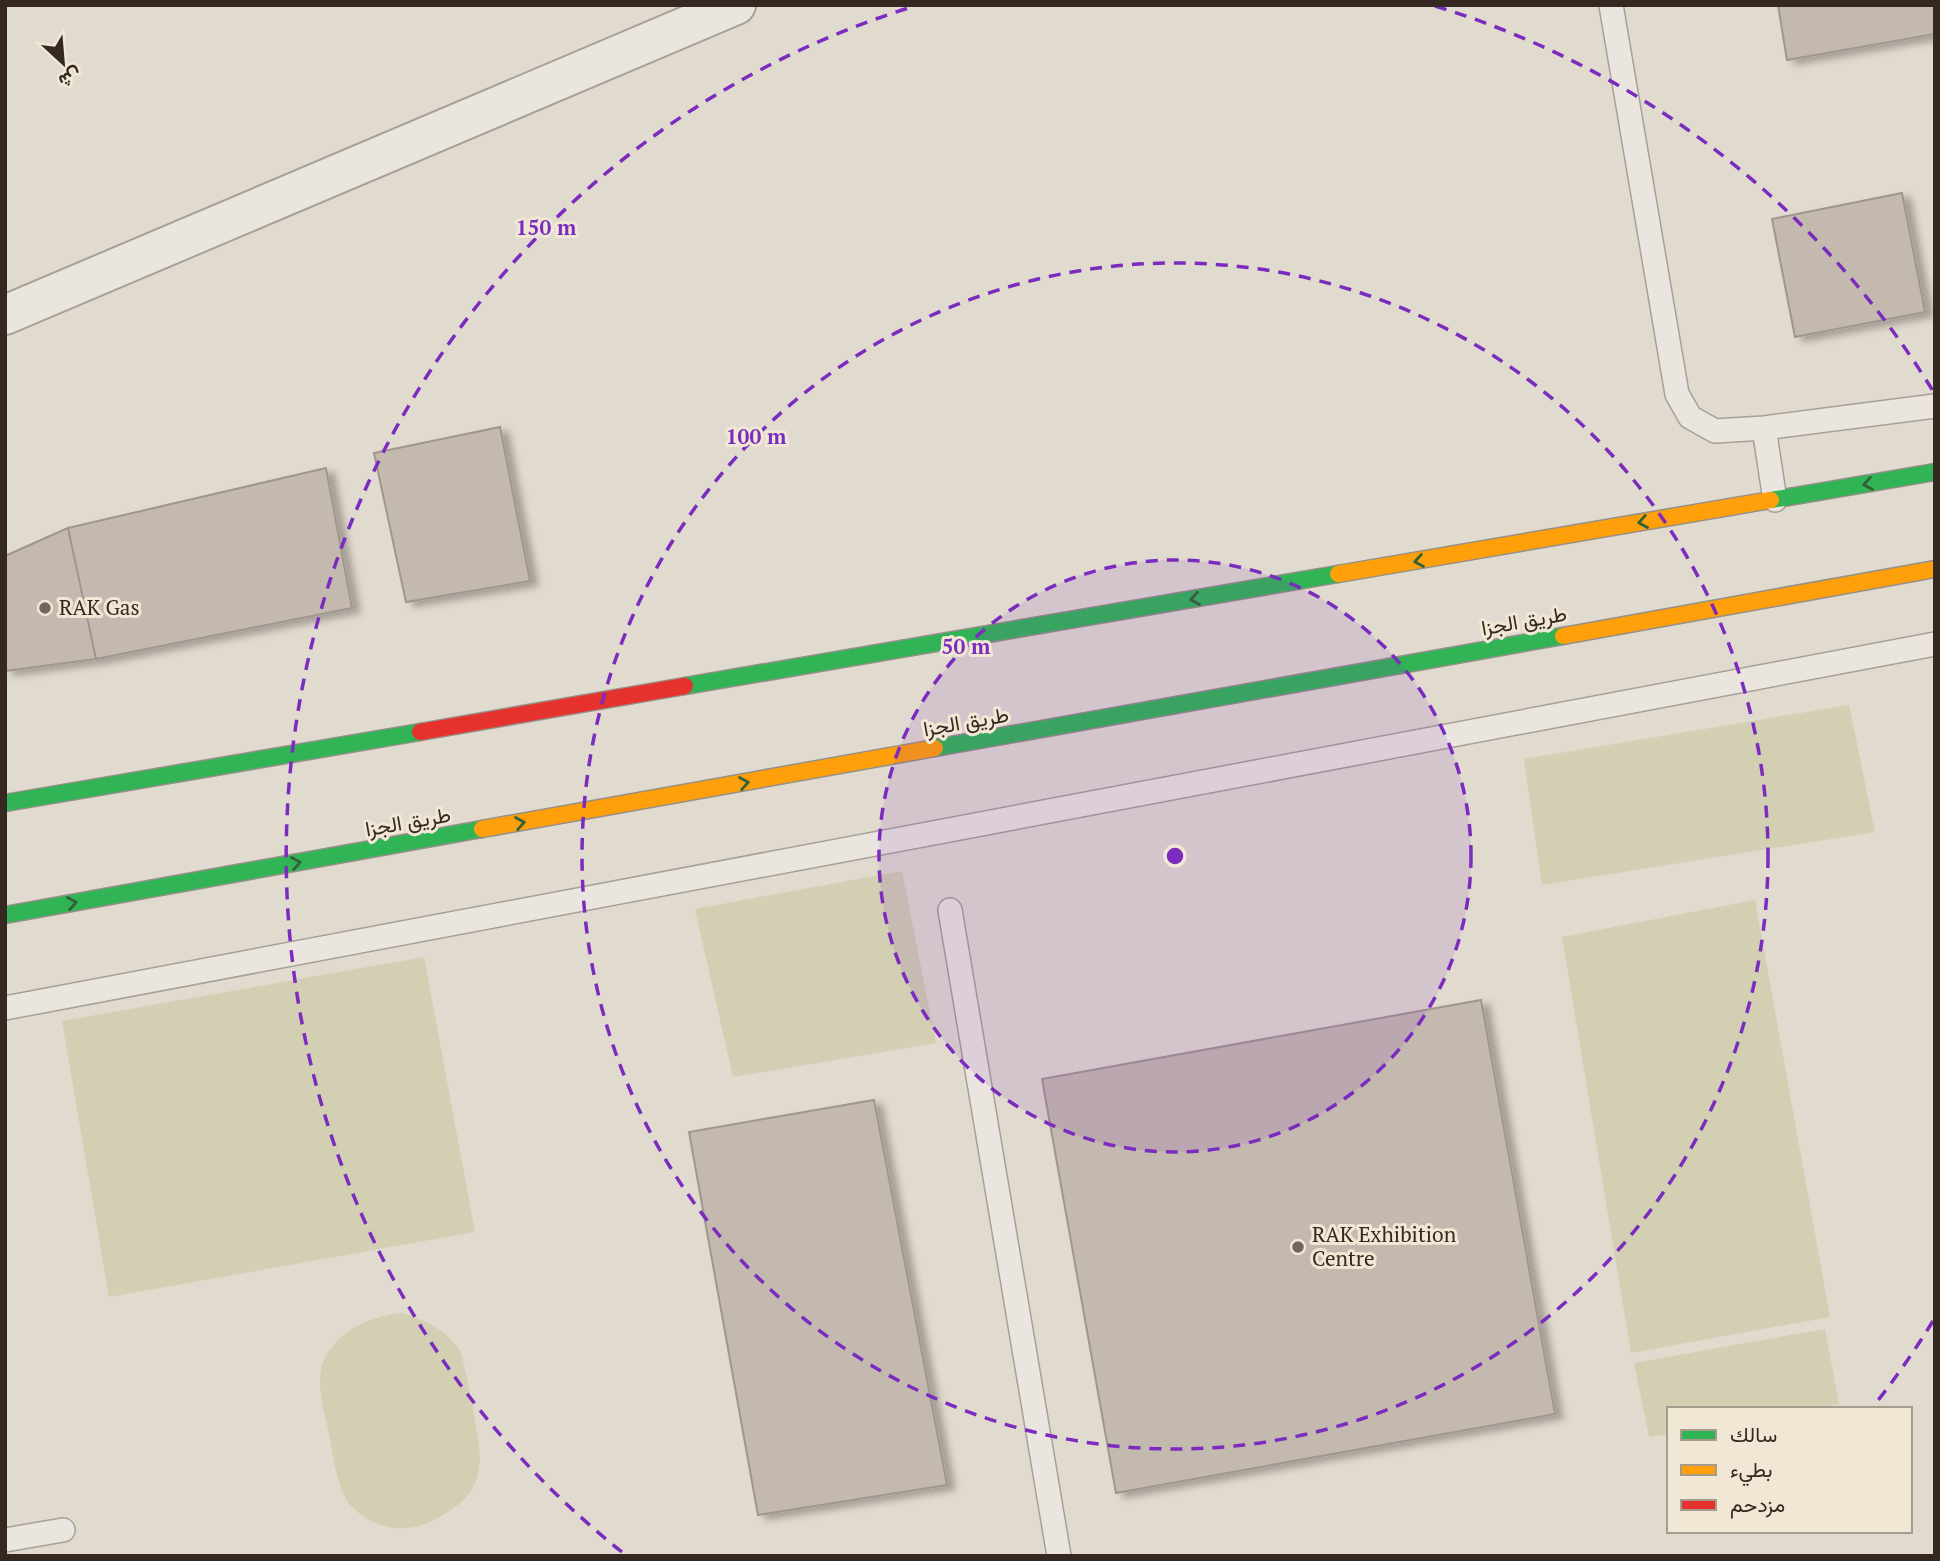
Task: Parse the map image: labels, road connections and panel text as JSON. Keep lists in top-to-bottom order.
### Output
{
  "streets": {
    "main road": ["طريق الجزا"]
  },
  "places": ["RAK Gas", "RAK Exhibition Centre"],
  "legend": ["سالك", "بطيء", "مزدحم"],
  "north": "bottom right",
  "rings": ["150 m", "100 m", "50 m"]
}
